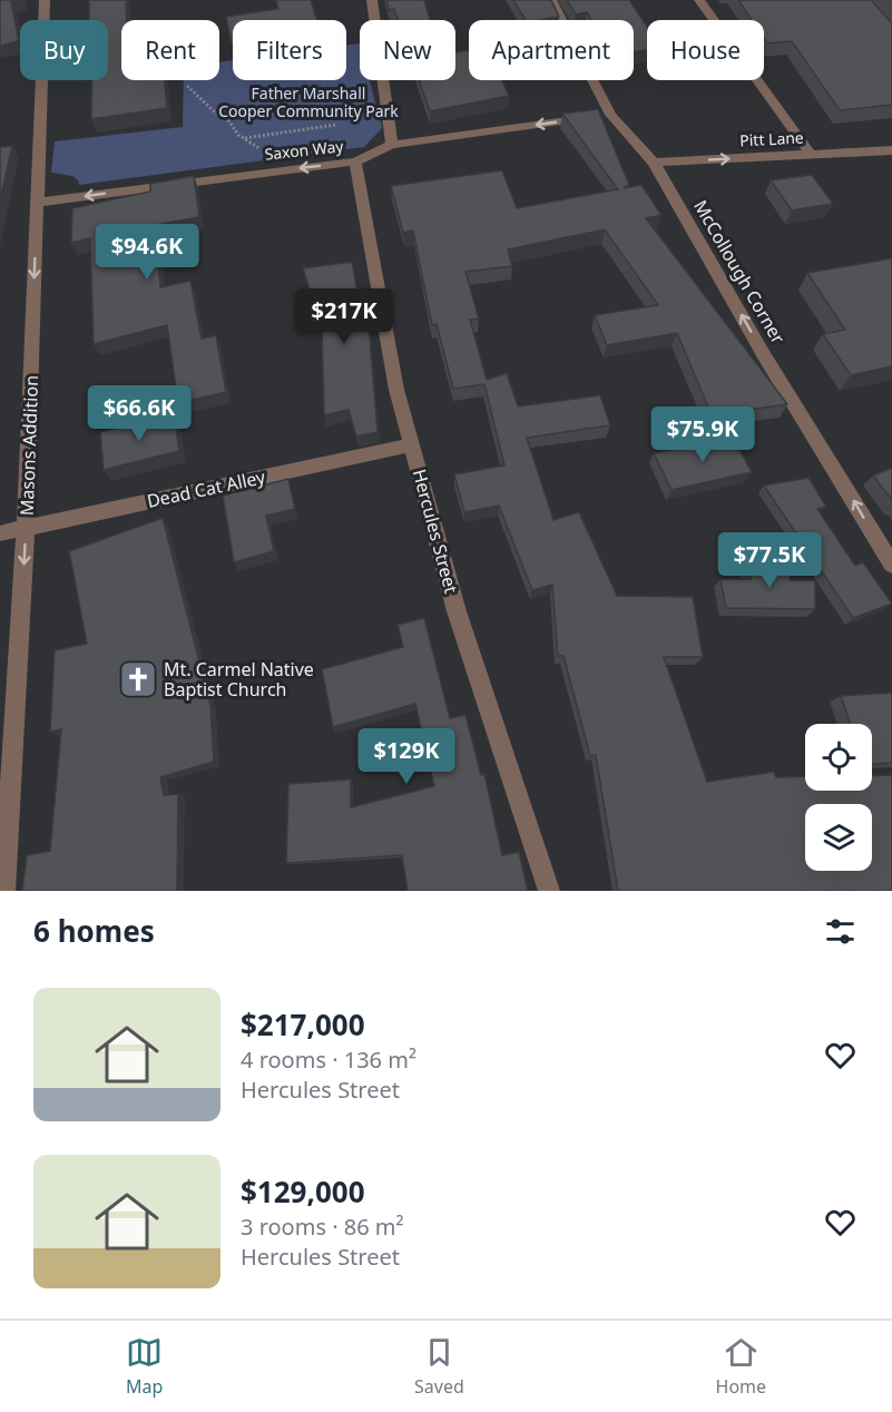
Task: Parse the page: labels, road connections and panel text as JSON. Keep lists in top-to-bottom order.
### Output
{
  "streets": {
    "street": [
      "Pitt Lane",
      "Saxon Way",
      "McCollough Corner",
      "Masons Addition",
      "Dead Cat Alley",
      "Hercules Street"
    ]
  },
  "crossings": [
    ["Pitt Lane", "McCollough Corner"],
    ["Saxon Way", "McCollough Corner"],
    ["Saxon Way", "Masons Addition"],
    ["Saxon Way", "Hercules Street"],
    ["Masons Addition", "Dead Cat Alley"],
    ["Dead Cat Alley", "Hercules Street"]
  ],
  "one_way": [
    "Pitt Lane",
    "Saxon Way",
    "McCollough Corner",
    "Masons Addition"
  ],
  "parks": ["Father Marshall Cooper Community Park"],
  "places": {
    "church": ["Mt. Carmel Native Baptist Church"]
  },
  "page": {
    "chip": [
      "Buy",
      "Rent",
      "Filters",
      "New",
      "Apartment",
      "House"
    ],
    "price": [
      "$94.6K",
      "$217K",
      "$66.6K",
      "$75.9K",
      "$77.5K",
      "$129K"
    ],
    "heading": "6 homes",
    "list": [
      {
        "name": "$217,000",
        "note": "4 rooms · 136 m² · Hercules Street"
      },
      {
        "name": "$129,000",
        "note": "3 rooms · 86 m² · Hercules Street"
      }
    ],
    "tabs": ["Map", "Saved", "Home"]
  }
}
